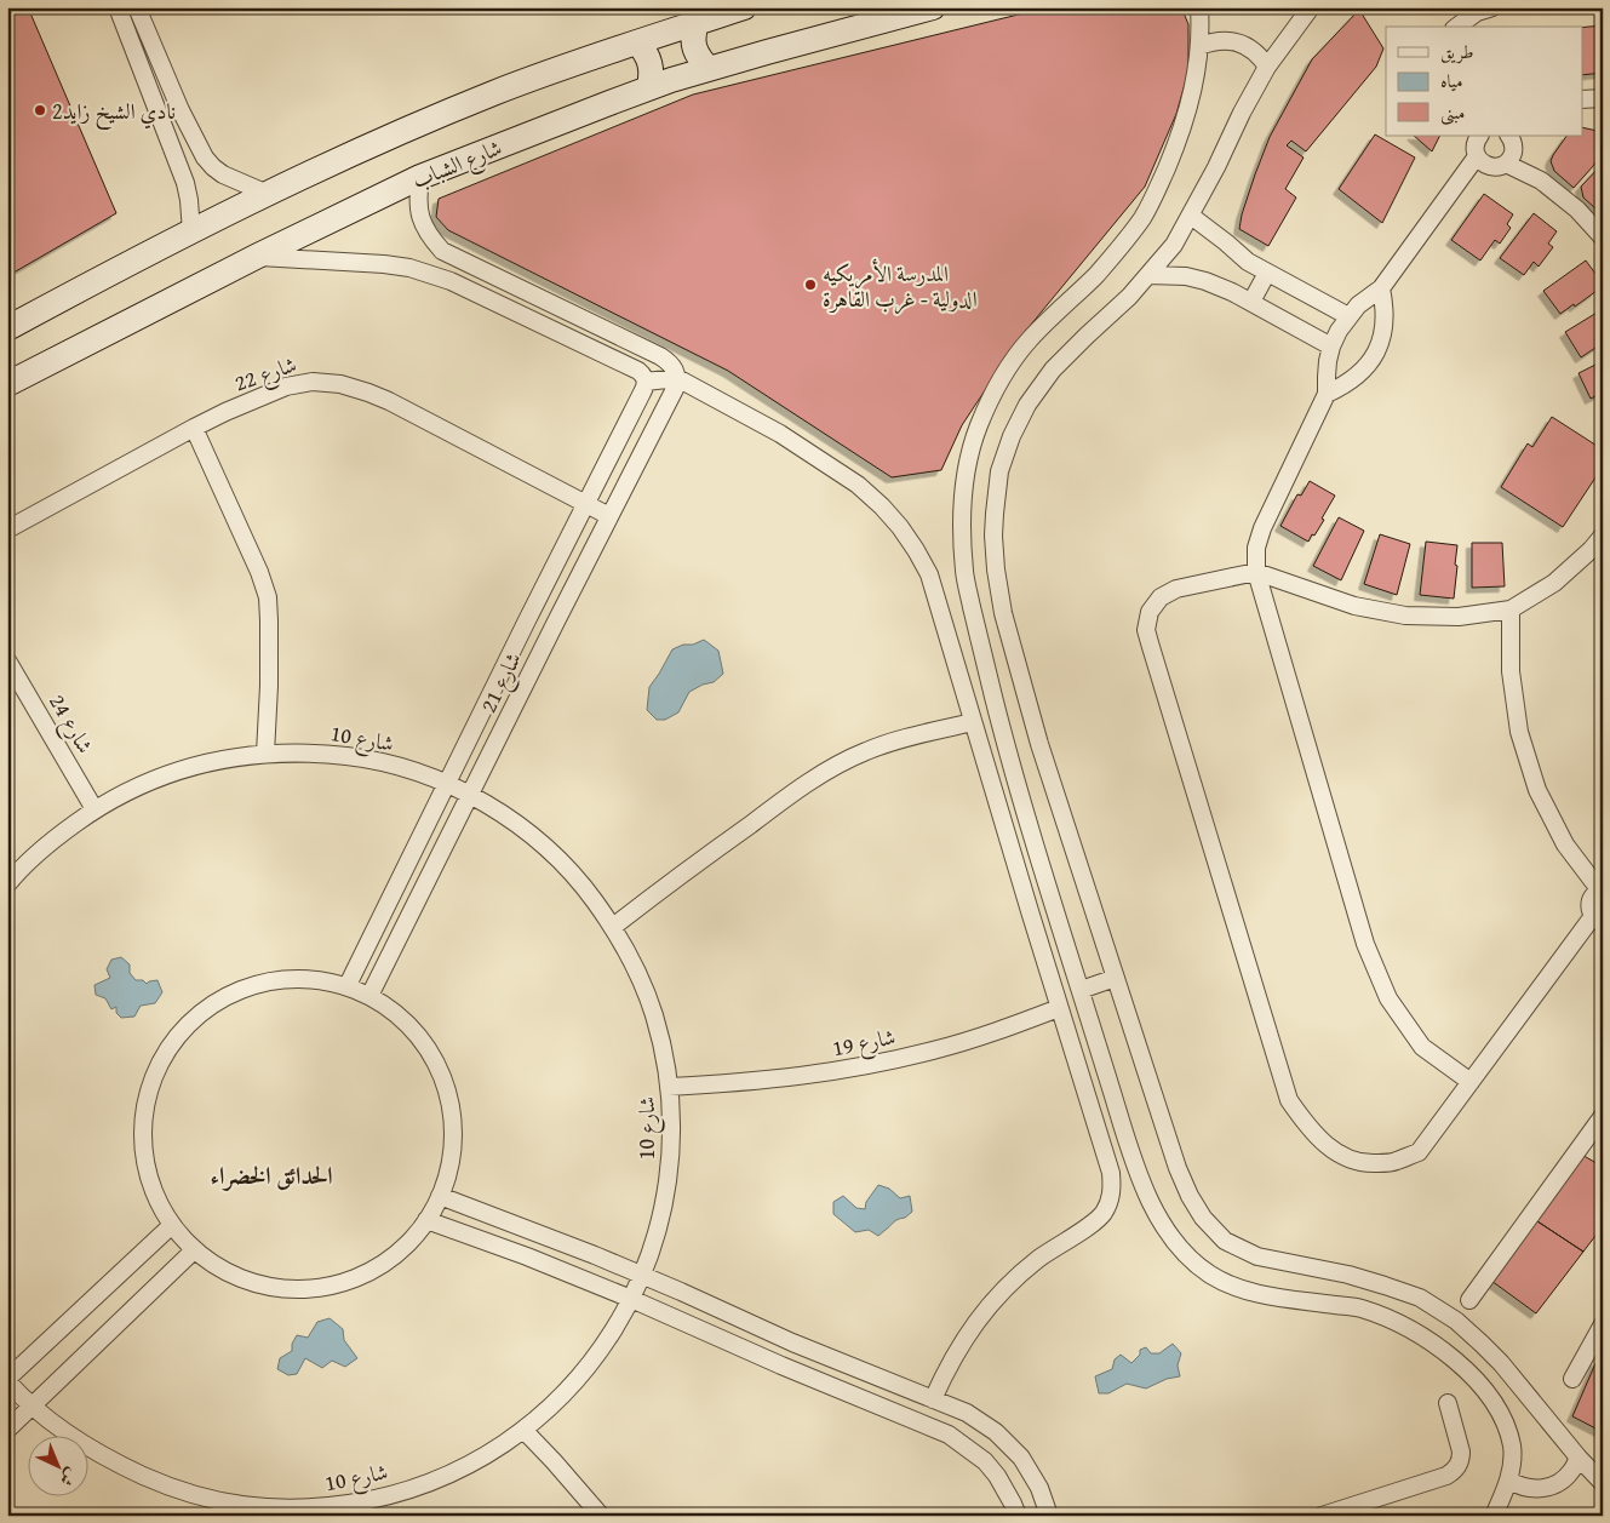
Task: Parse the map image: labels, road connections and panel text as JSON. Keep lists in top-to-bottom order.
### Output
{
  "streets": {
    "street": [
      "شارع الشباب",
      "شارع 22",
      "شارع 21",
      "شارع 24",
      "شارع 10",
      "شارع 19"
    ]
  },
  "crossings": [
    ["شارع 22", "شارع 21"],
    ["شارع 21", "شارع 10"],
    ["شارع 24", "شارع 10"],
    ["شارع 10", "شارع 19"]
  ],
  "districts": ["الحدائق الخضراء"],
  "places": ["نادي الشيخ زايد2", "المدرسة الأمريكيه الدولية - غرب القاهرة"],
  "legend": ["طريق", "مياه", "مبنى"],
  "north": "bottom right"
}
